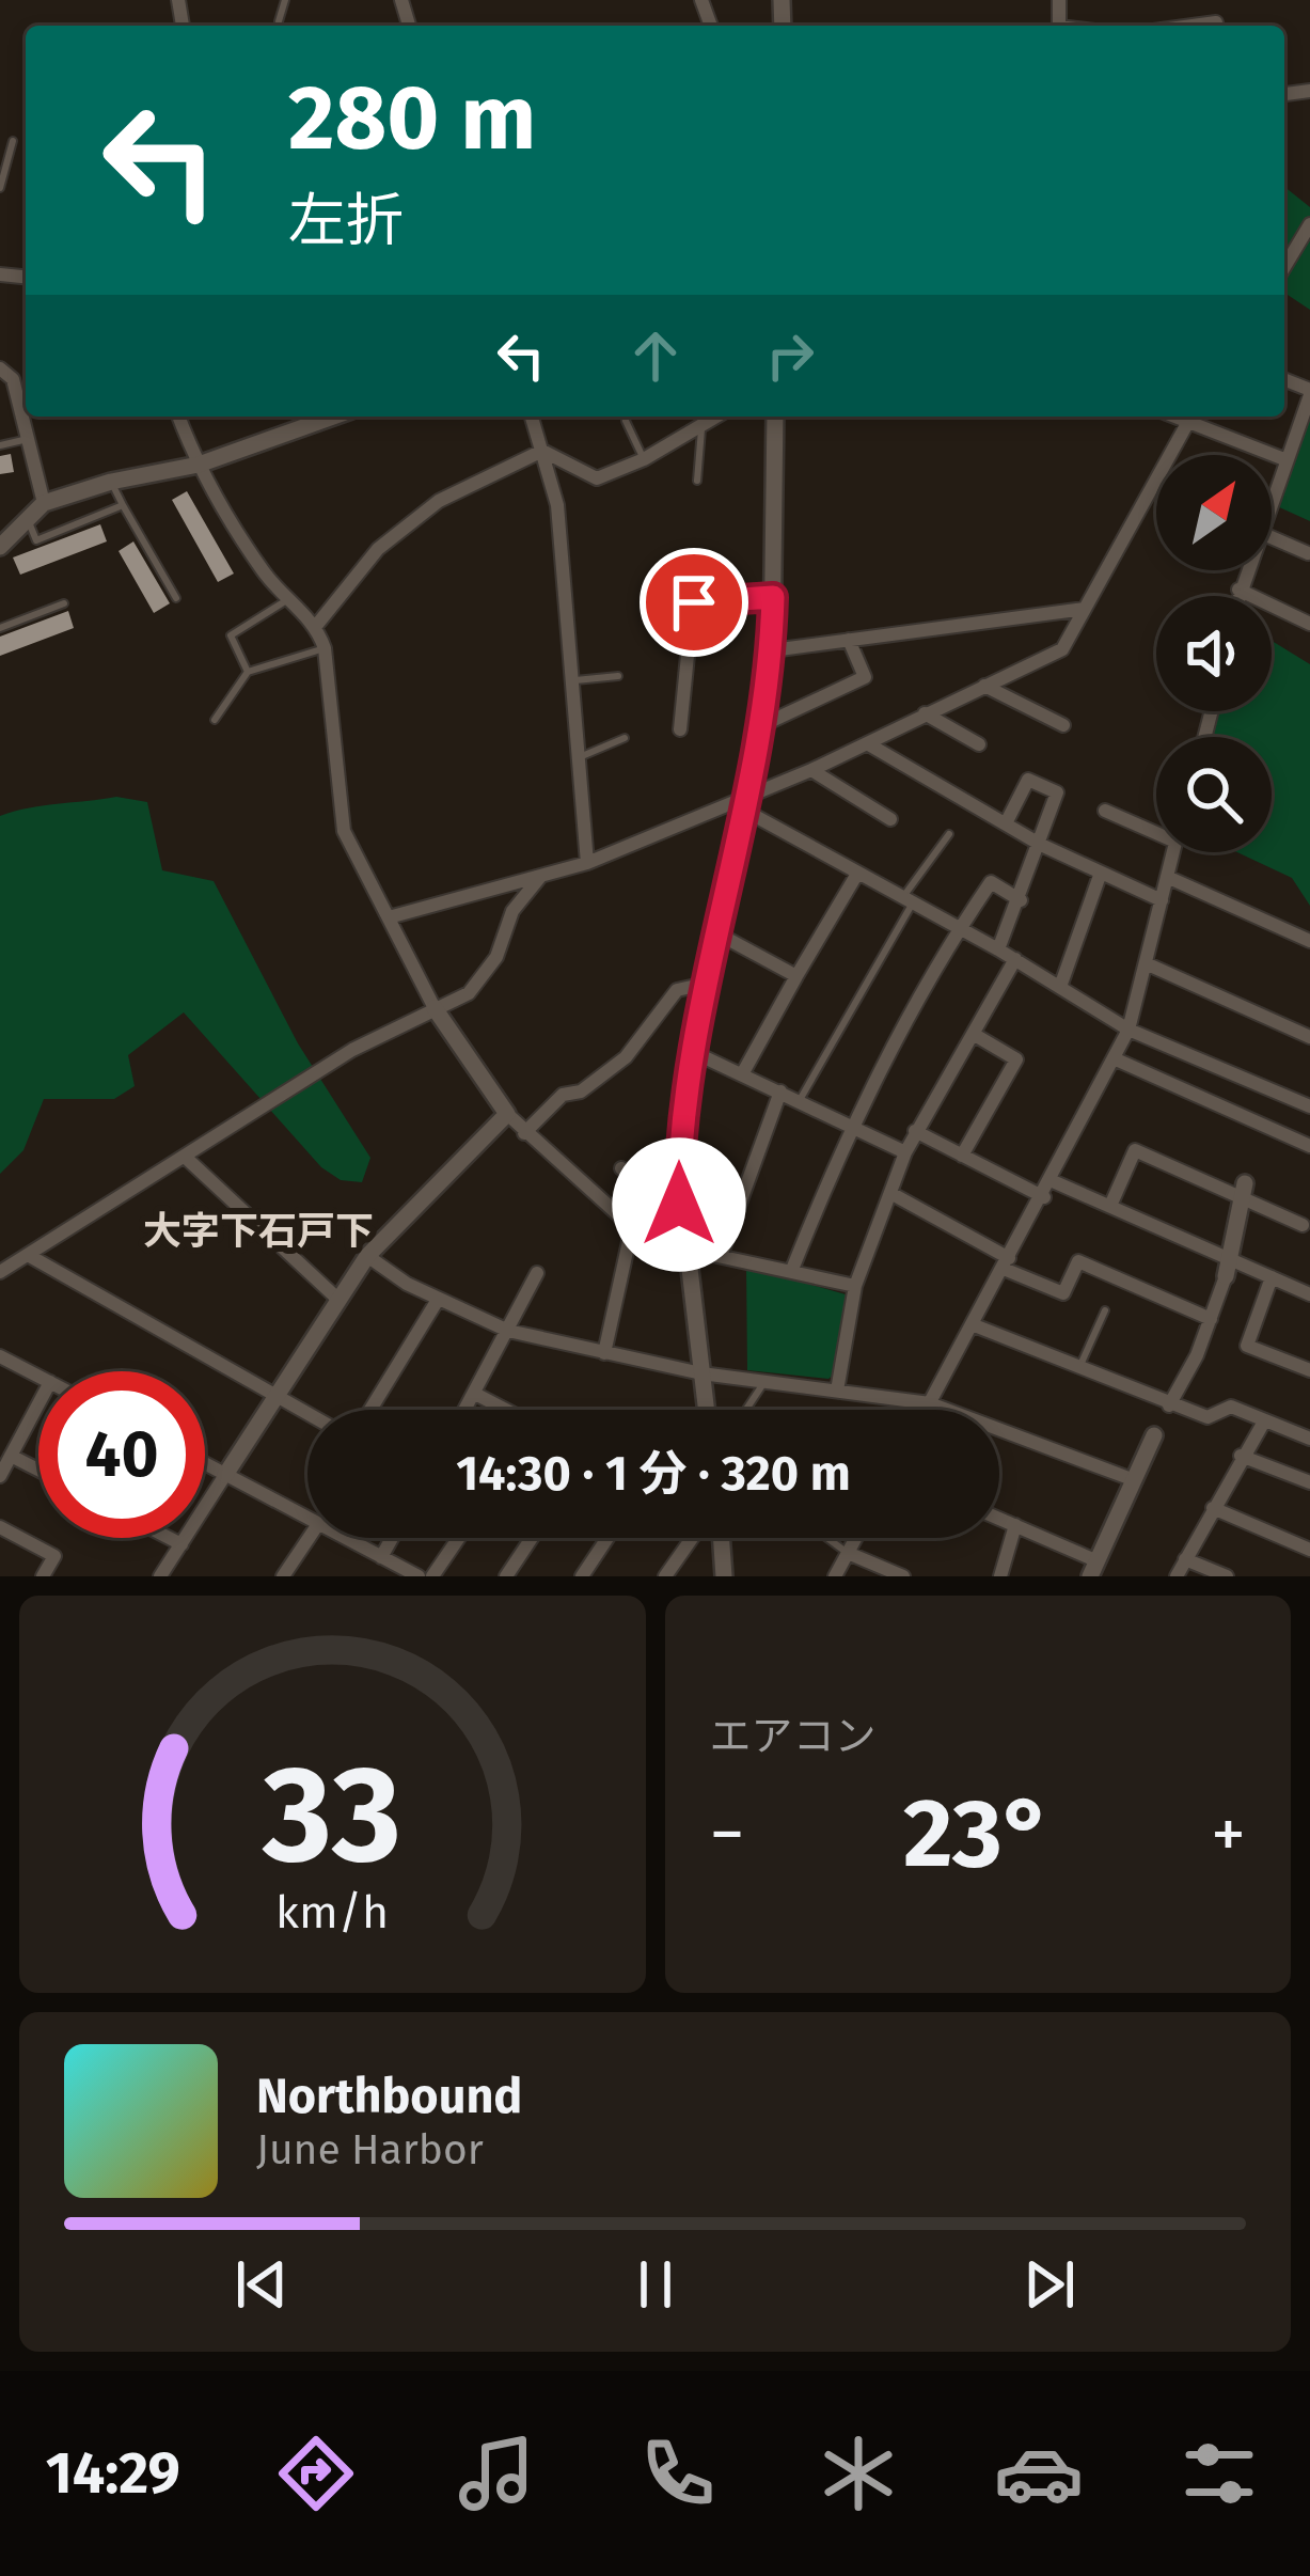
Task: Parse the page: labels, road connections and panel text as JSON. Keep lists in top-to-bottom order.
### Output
{
  "districts": ["大字下石戸下"],
  "north": "top right",
  "page": {
    "turn": ["280 m", "左折"],
    "limit": "40",
    "trip": "14:30 · 1 分 · 320 m",
    "tile": "エアコン",
    "heat": ["−", "23°", "+"],
    "song": ["Northbound", "June Harbor"],
    "tabs": "14:29",
    "gauge": ["33", "km/h"]
  }
}
